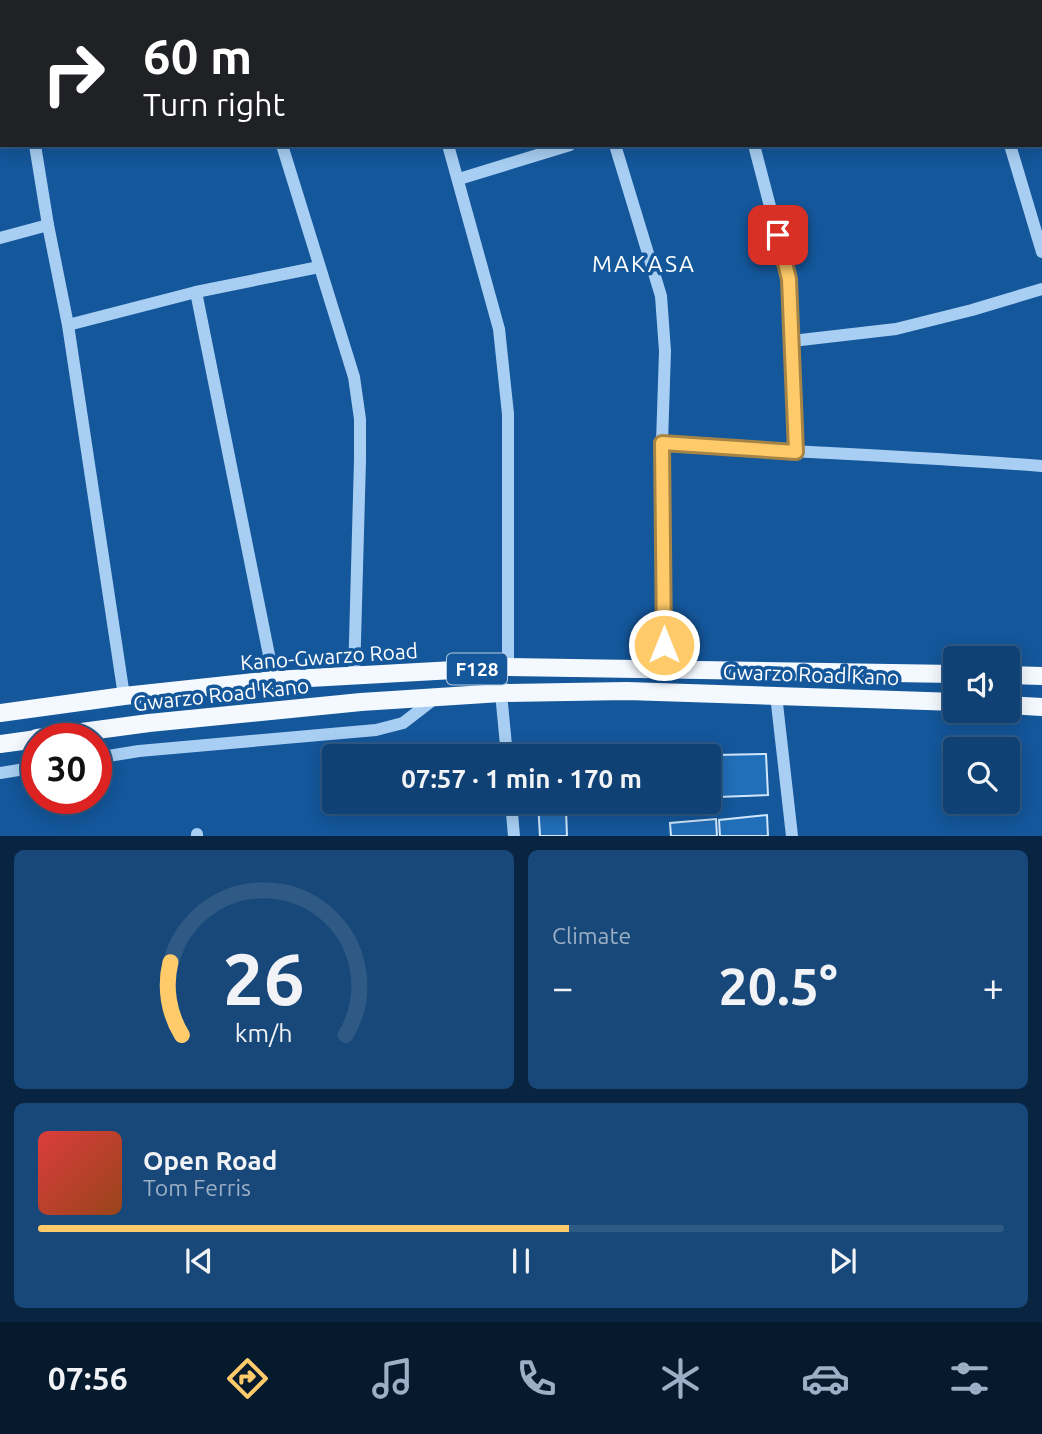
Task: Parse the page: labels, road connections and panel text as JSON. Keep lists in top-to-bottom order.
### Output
{
  "streets": {
    "main road": ["Kano-Gwarzo Road", "F128", "Gwarzo Road Kano"]
  },
  "districts": ["MAKASA"],
  "page": {
    "turn": ["60 m", "Turn right"],
    "limit": "30",
    "trip": "07:57 · 1 min · 170 m",
    "tile": "Climate",
    "heat": ["−", "20.5°", "+"],
    "song": ["Open Road", "Tom Ferris"],
    "tabs": "07:56",
    "gauge": ["26", "km/h"]
  }
}
